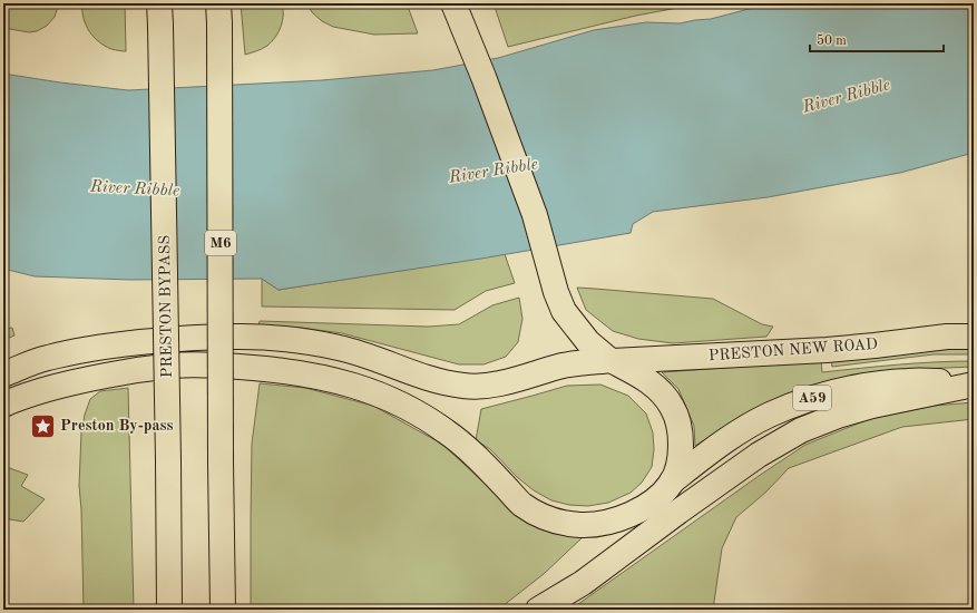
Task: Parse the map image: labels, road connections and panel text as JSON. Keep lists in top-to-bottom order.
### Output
{
  "streets": {
    "highway": [
      "M6",
      "PRESTON BYPASS",
      "PRESTON NEW ROAD",
      "A59"
    ]
  },
  "water": ["River Ribble"],
  "places": {
    "place": ["Preston By-pass"]
  },
  "scale_bar": "50 m"
}
